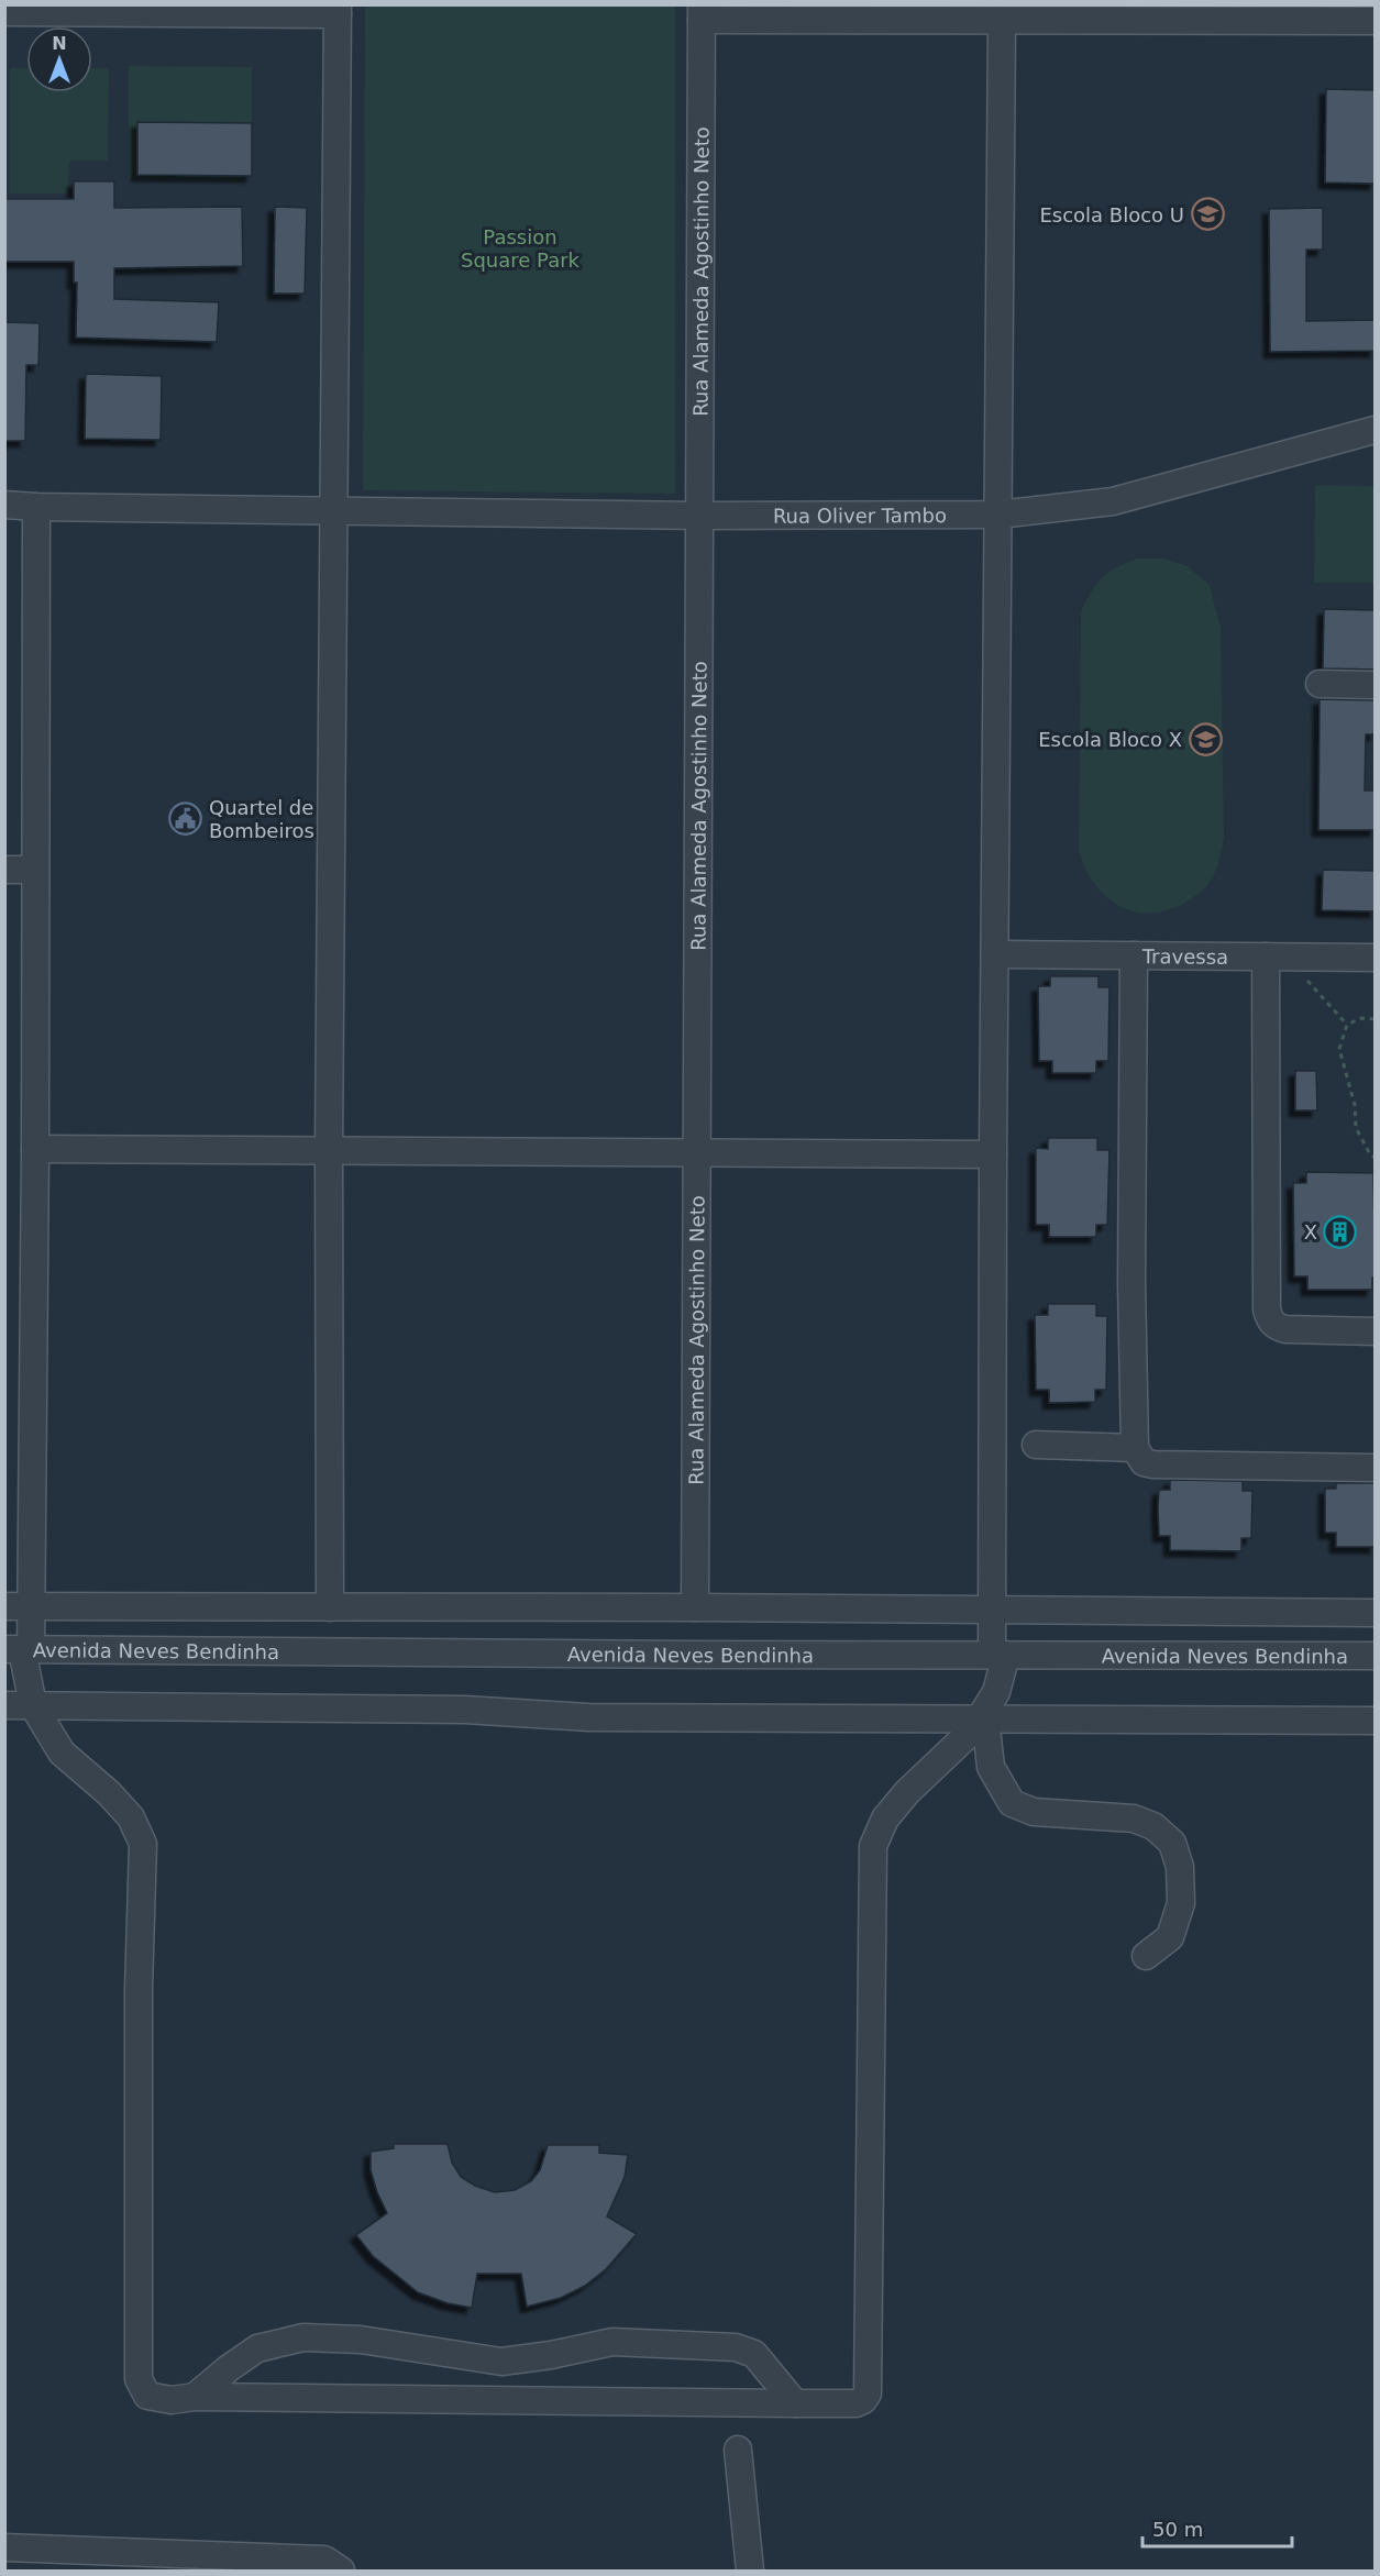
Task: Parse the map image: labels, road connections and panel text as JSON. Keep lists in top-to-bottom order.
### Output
{
  "streets": {
    "street": [
      "Rua Alameda Agostinho Neto",
      "Rua Oliver Tambo",
      "Travessa",
      "Avenida Neves Bendinha"
    ]
  },
  "crossings": [
    ["Rua Alameda Agostinho Neto", "Rua Oliver Tambo"]
  ],
  "parks": ["Passion Square Park"],
  "places": {
    "school or university": ["Escola Bloco U", "Escola Bloco X"],
    "public building": ["Quartel de Bombeiros"],
    "building": ["X"]
  },
  "scale_bar": "50 m",
  "north": "top"
}
